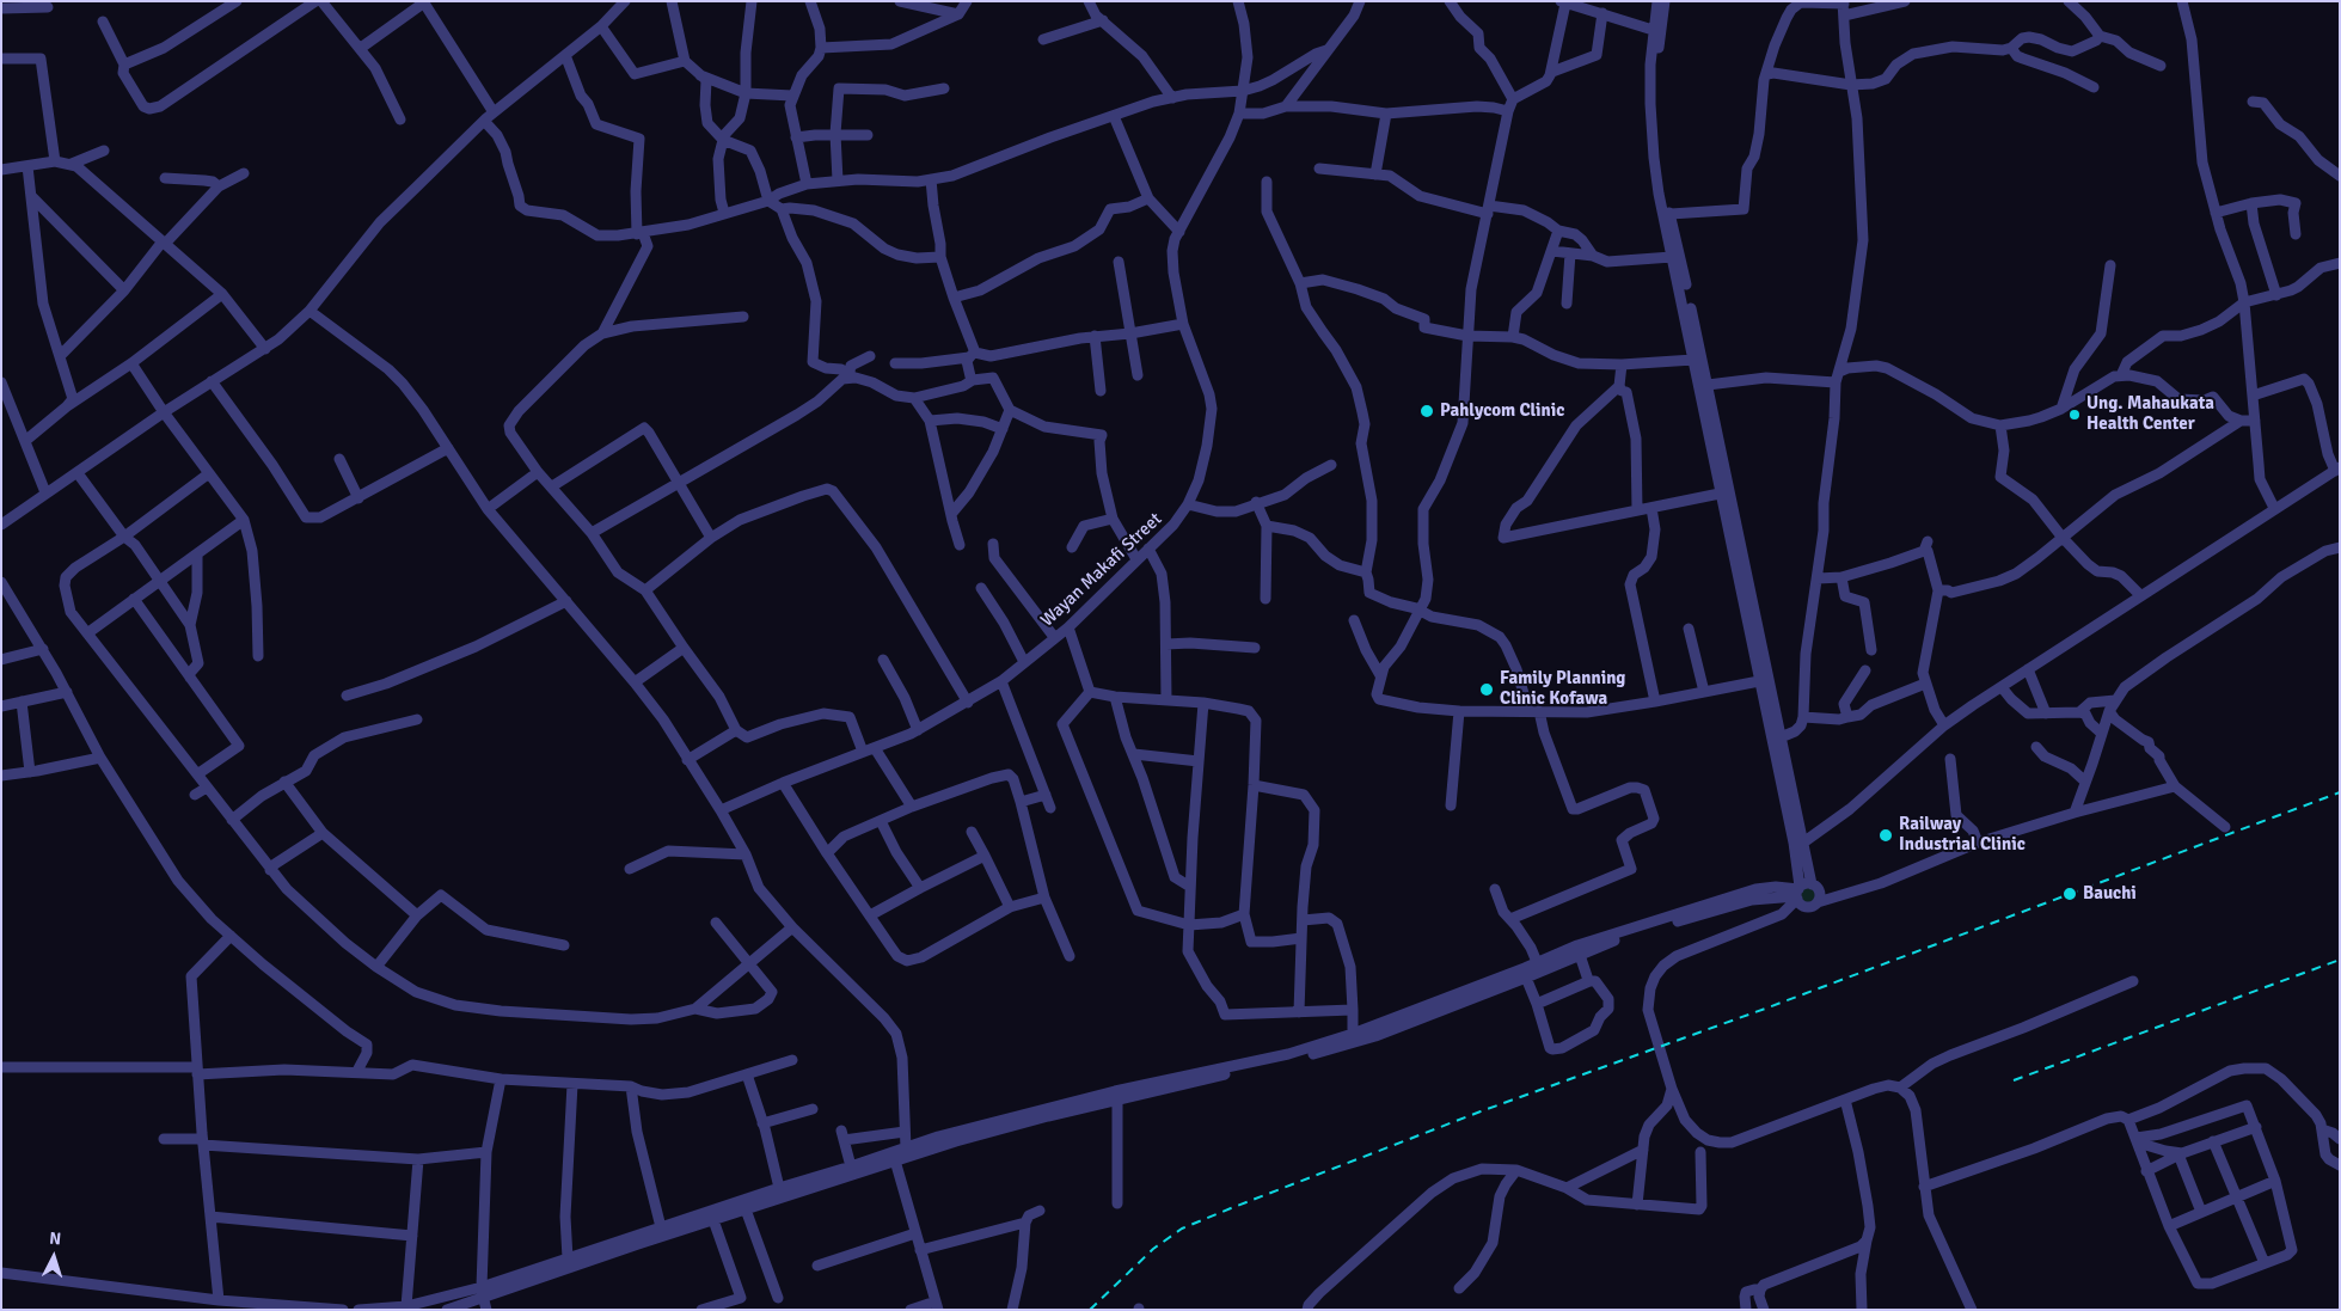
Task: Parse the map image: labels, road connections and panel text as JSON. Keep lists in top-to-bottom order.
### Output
{
  "streets": {
    "street": ["Wayan Makafi Street"]
  },
  "places": [
    "Pahlycom Clinic",
    "Ung. Mahaukata Health Center",
    "Family Planning Clinic Kofawa",
    "Railway Industrial Clinic",
    "Bauchi"
  ],
  "north": "top"
}
